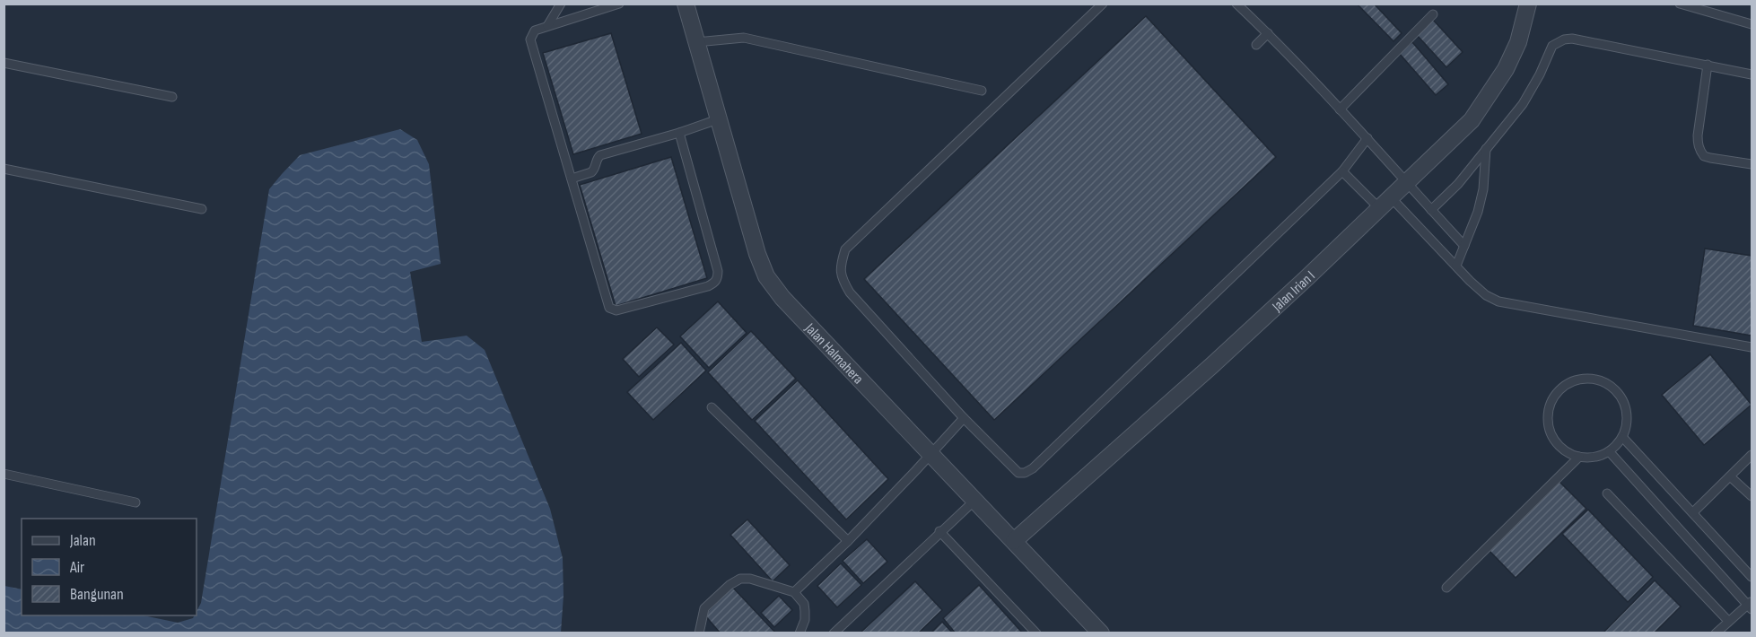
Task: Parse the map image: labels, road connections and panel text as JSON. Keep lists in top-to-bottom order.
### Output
{
  "streets": {
    "street": ["Jalan Irian I", "Jalan Halmahera"]
  },
  "crossings": [
    ["Jalan Irian I", "Jalan Halmahera"]
  ],
  "legend": ["Jalan", "Air", "Bangunan"]
}
